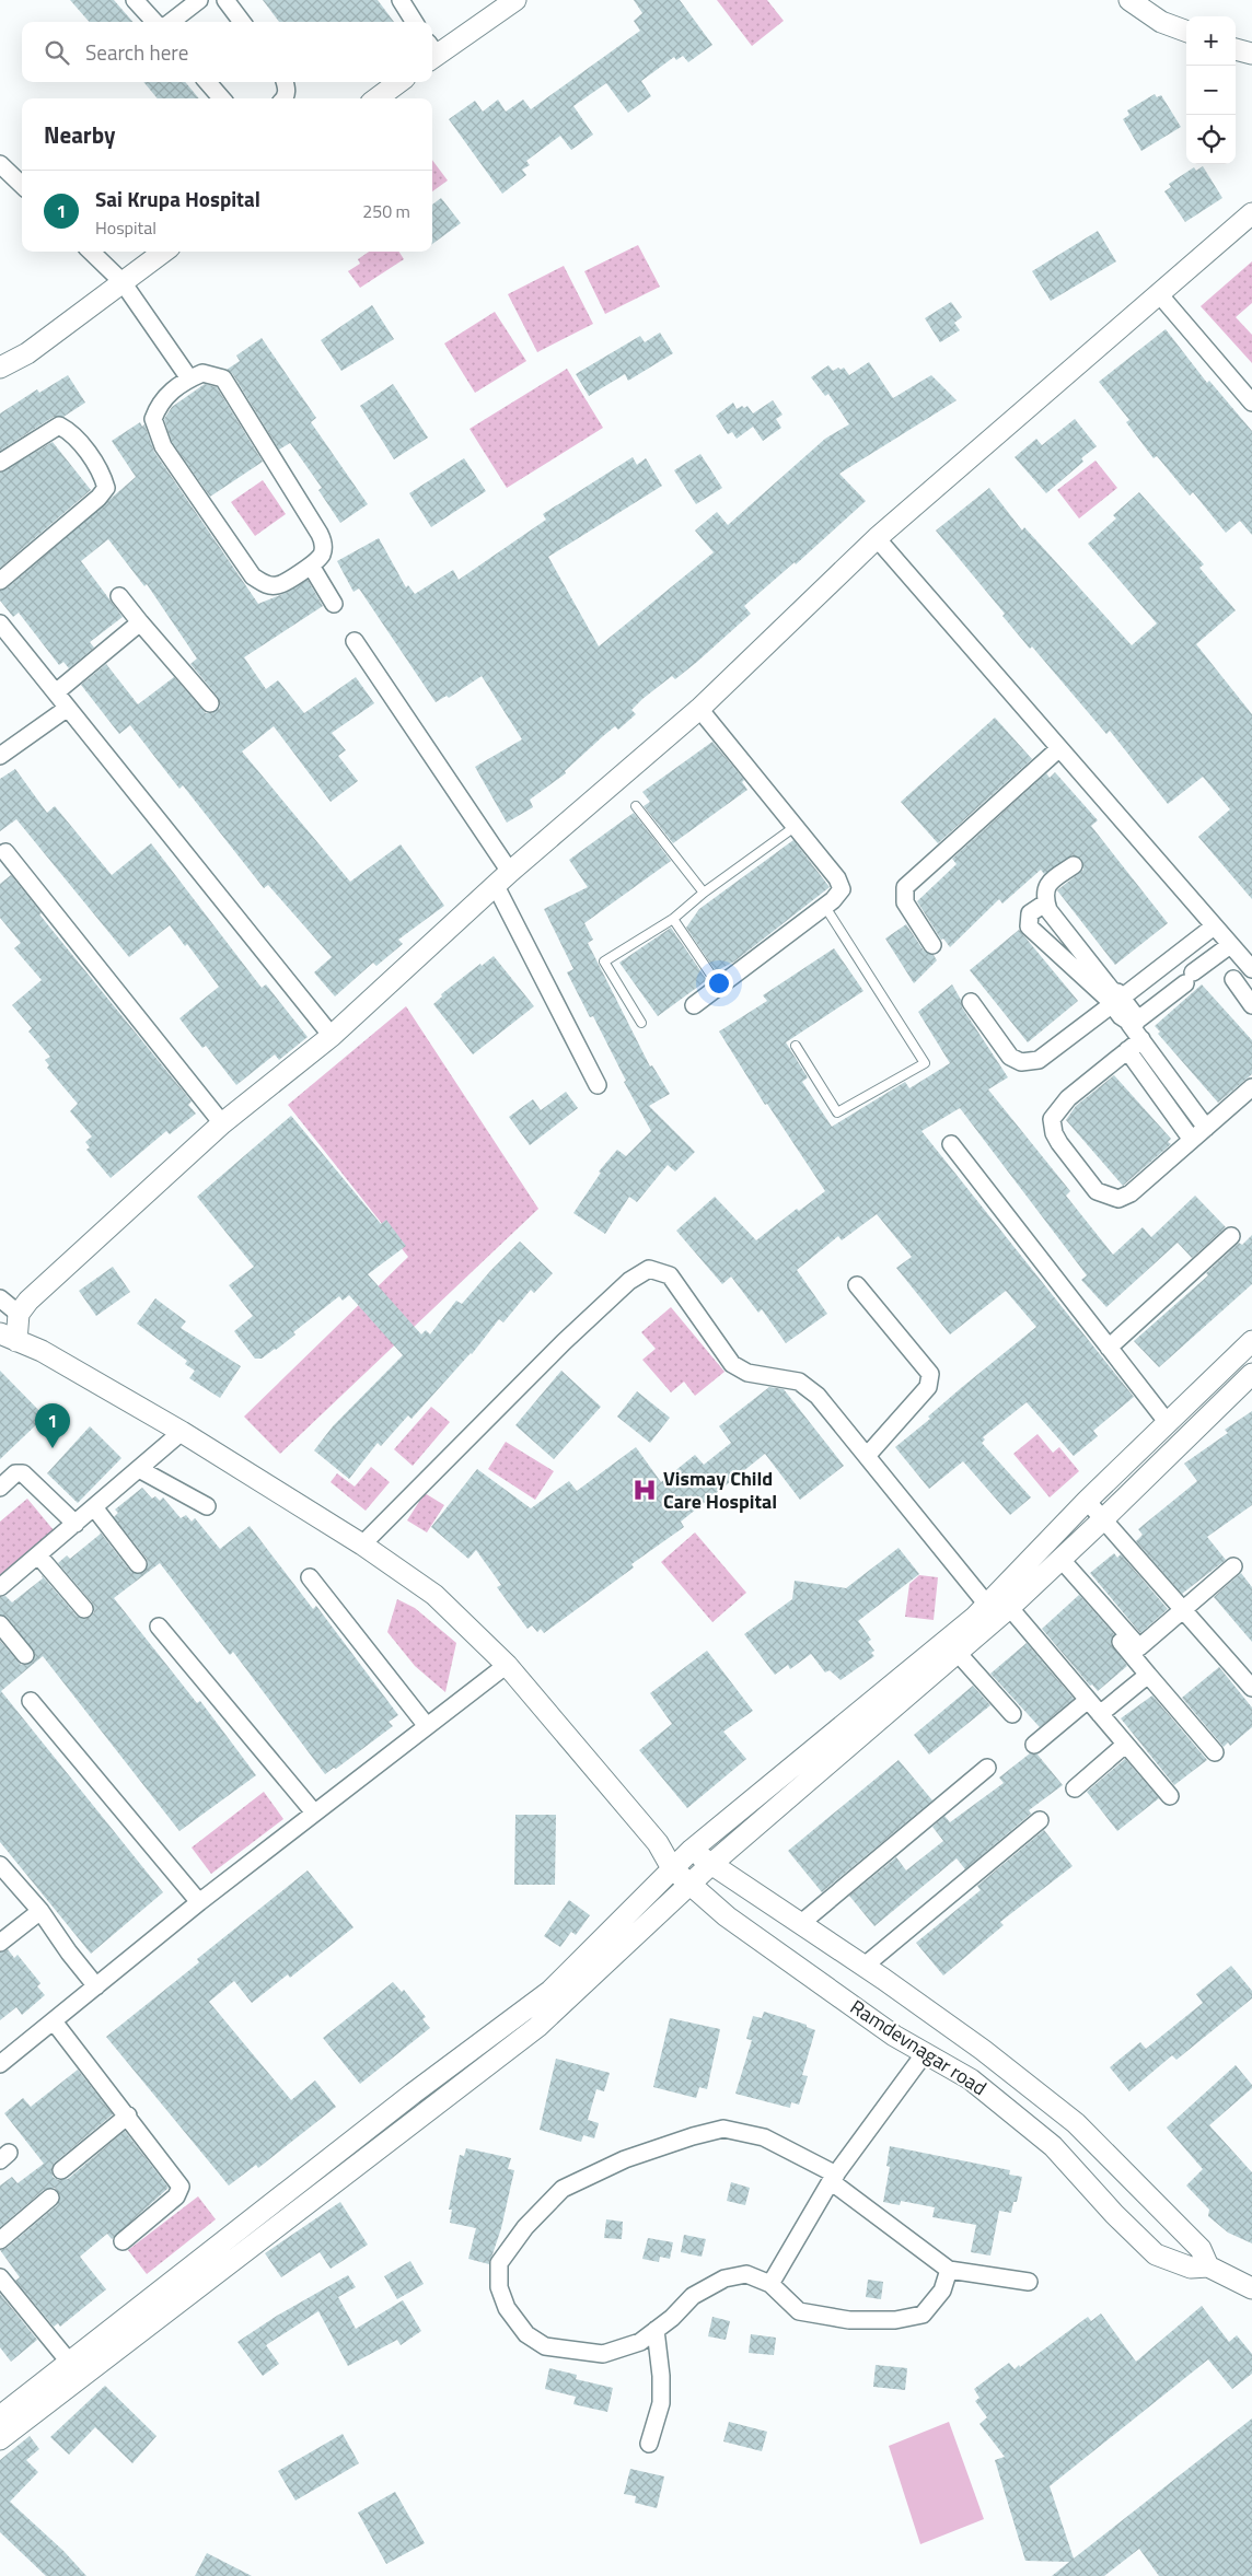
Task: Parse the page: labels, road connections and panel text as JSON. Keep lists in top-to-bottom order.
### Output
{
  "streets": {
    "street": ["Ramdevnagar road"]
  },
  "places": {
    "hospital": ["Vismay Child Care Hospital"]
  },
  "page": {
    "map_buttons": ["+", "−"],
    "search": "Search here",
    "heading": "Nearby",
    "list": [
      {
        "mark": "1",
        "name": "Sai Krupa Hospital",
        "note": "Hospital",
        "value": "250 m"
      }
    ],
    "pins": "1"
  }
}
